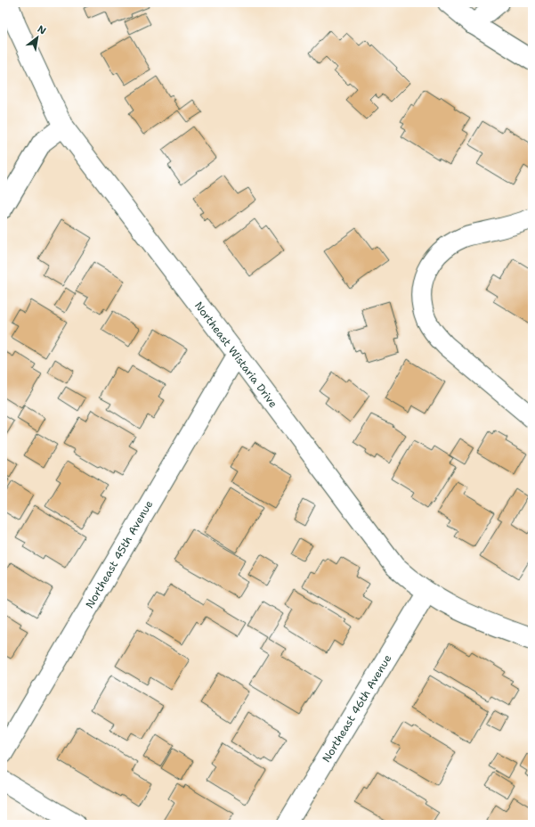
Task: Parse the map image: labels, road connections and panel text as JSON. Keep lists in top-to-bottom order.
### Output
{
  "streets": {
    "street": ["Northeast Wistaria Drive", "Northeast 45th Avenue", "Northeast 46th Avenue"]
  },
  "crossings": [
    ["Northeast Wistaria Drive", "Northeast 45th Avenue"],
    ["Northeast Wistaria Drive", "Northeast 46th Avenue"]
  ],
  "north": "top right"
}
